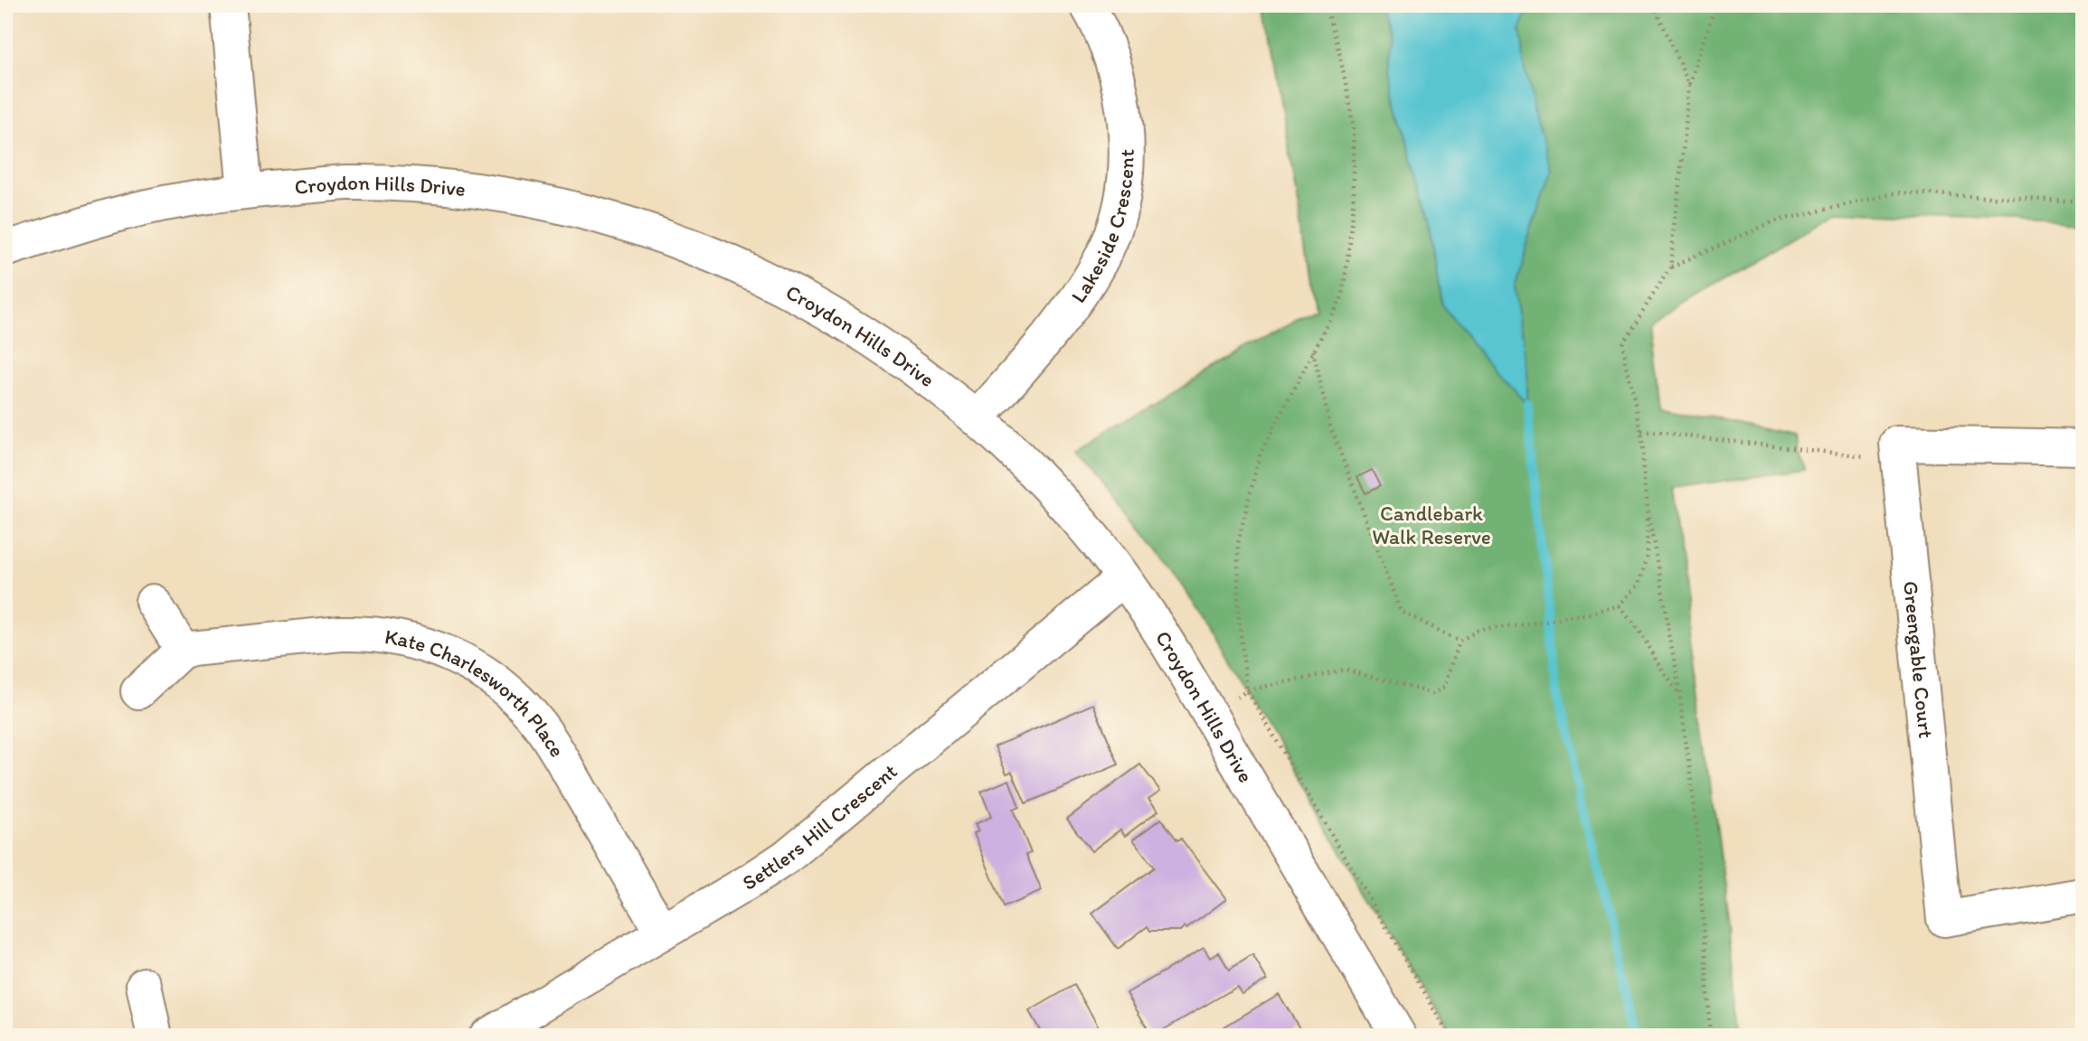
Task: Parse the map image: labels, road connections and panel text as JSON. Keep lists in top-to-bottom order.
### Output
{
  "streets": {
    "street": [
      "Croydon Hills Drive",
      "Lakeside Crescent",
      "Greengable Court",
      "Kate Charlesworth Place",
      "Settlers Hill Crescent"
    ]
  },
  "crossings": [
    ["Croydon Hills Drive", "Lakeside Crescent"],
    ["Croydon Hills Drive", "Settlers Hill Crescent"],
    ["Kate Charlesworth Place", "Settlers Hill Crescent"]
  ],
  "parks": ["Candlebark Walk Reserve"]
}
